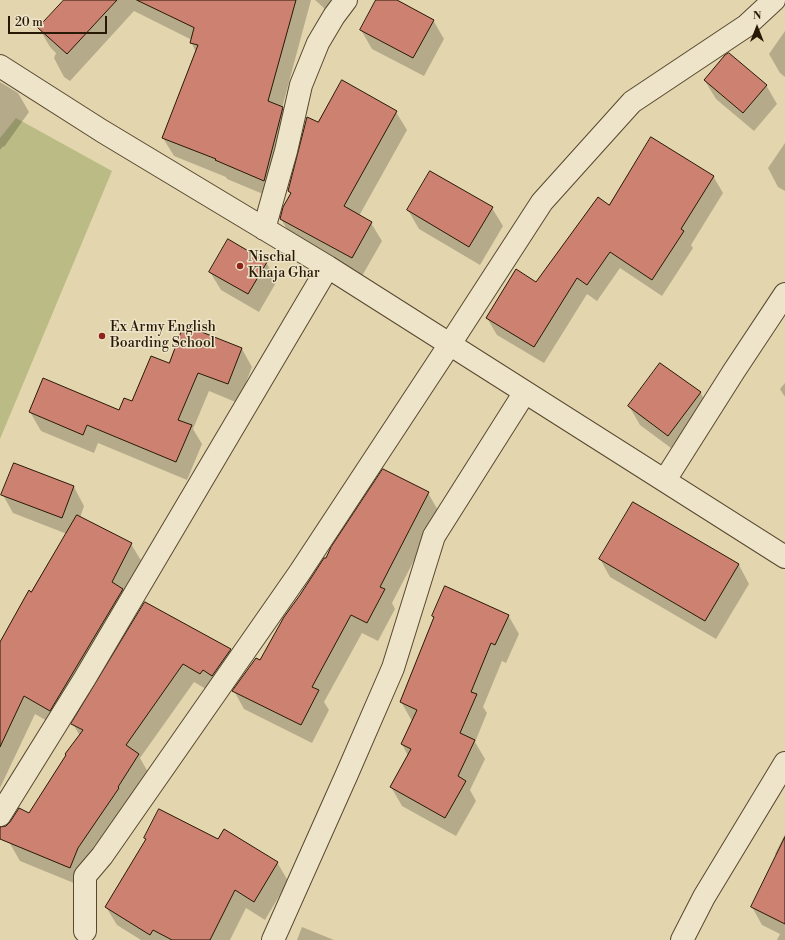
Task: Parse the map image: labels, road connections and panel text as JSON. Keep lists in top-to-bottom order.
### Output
{
  "places": ["Nischal Khaja Ghar", "Ex Army English Boarding School"],
  "scale_bar": "20 m",
  "north": "top"
}
